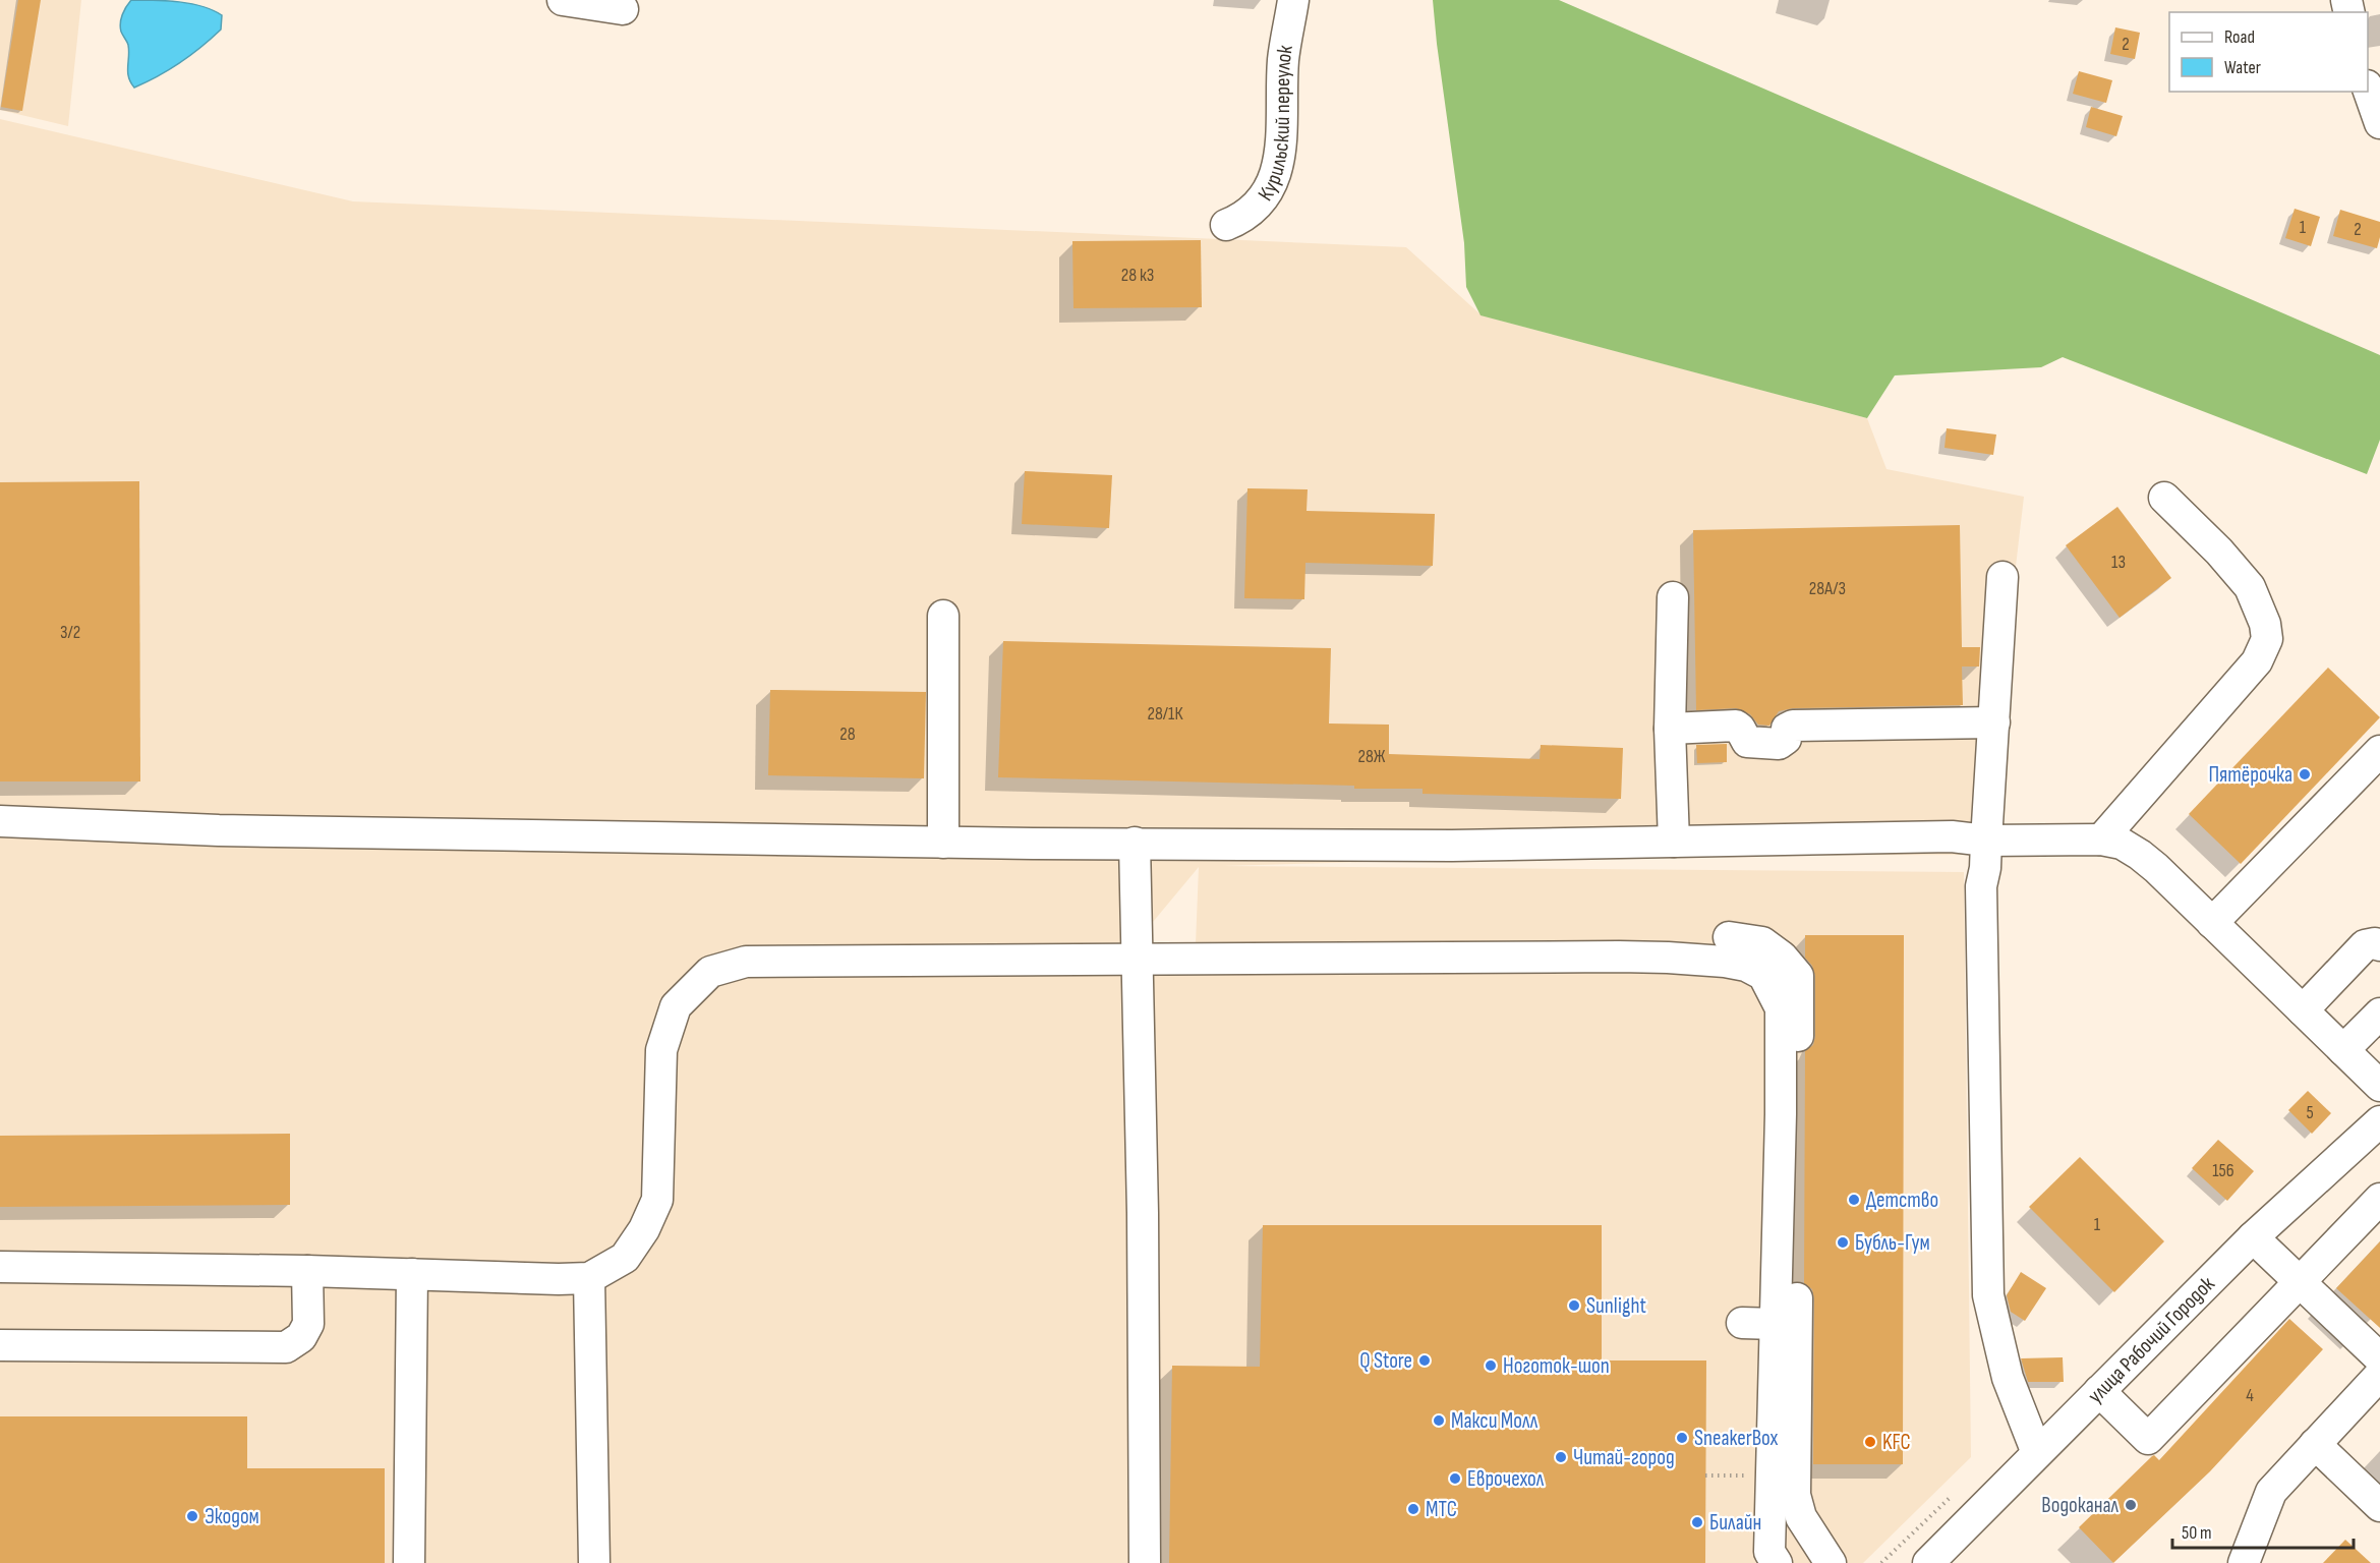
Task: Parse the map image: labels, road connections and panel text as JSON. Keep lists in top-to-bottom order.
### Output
{
  "streets": {
    "street": ["Курильский переулок", "улица Рабочий Городок"]
  },
  "places": [
    "Пятёрочка",
    "Детство",
    "Бубль-Гум",
    "Sunlight",
    "Q Store",
    "Ноготок-шоп",
    "Макси Молл",
    "SneakerBox",
    "KFC",
    "Читай-город",
    "Еврочехол",
    "Водоканал",
    "МТС",
    "Экодом",
    "Билайн"
  ],
  "house_numbers": [
    "2",
    "1",
    "2",
    "28 к3",
    "13",
    "28А/3",
    "3/2",
    "28/1К",
    "28",
    "28Ж",
    "5",
    "156",
    "1",
    "4"
  ],
  "legend": ["Road", "Water"],
  "scale_bar": "50 m"
}
